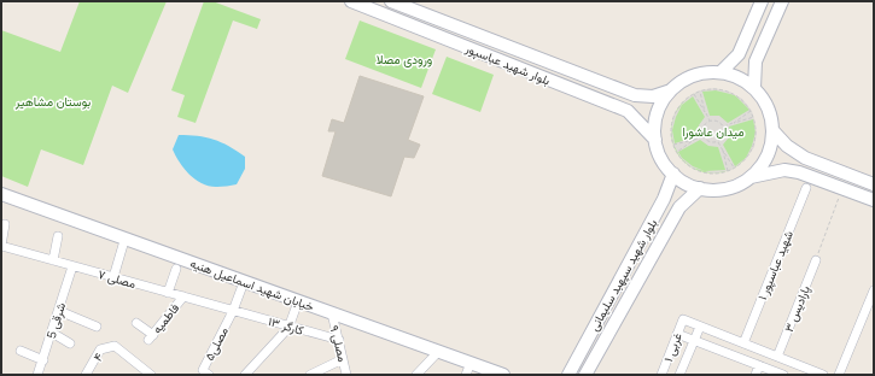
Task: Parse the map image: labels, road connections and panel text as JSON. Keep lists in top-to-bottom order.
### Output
{
  "streets": {
    "main road": ["بلوار شهید عباسپور", "بلوار شهید سپهبد سلیمانی", "خیابان شهید اسماعیل هنیه"],
    "street": [
      "شهید عباسپور ۱",
      "مصلی ۷",
      "پارادیس ۳",
      "فاطمیه",
      "شرقی 5",
      "کارگر ۱۳",
      "مصلی۵",
      "مصلی ۹",
      "۱ غربی",
      "۴"
    ]
  },
  "crossings": [
    ["مصلی ۷", "فاطمیه"],
    ["مصلی ۷", "شرقی 5"],
    ["مصلی ۷", "کارگر ۱۳"],
    ["مصلی ۷", "مصلی۵"],
    ["خیابان شهید اسماعیل هنیه", "مصلی ۹"],
    ["کارگر ۱۳", "مصلی۵"],
    ["کارگر ۱۳", "مصلی ۹"]
  ],
  "parks": ["ورودی مصلا", "بوستان مشاهیر", "میدان عاشورا"]
}
